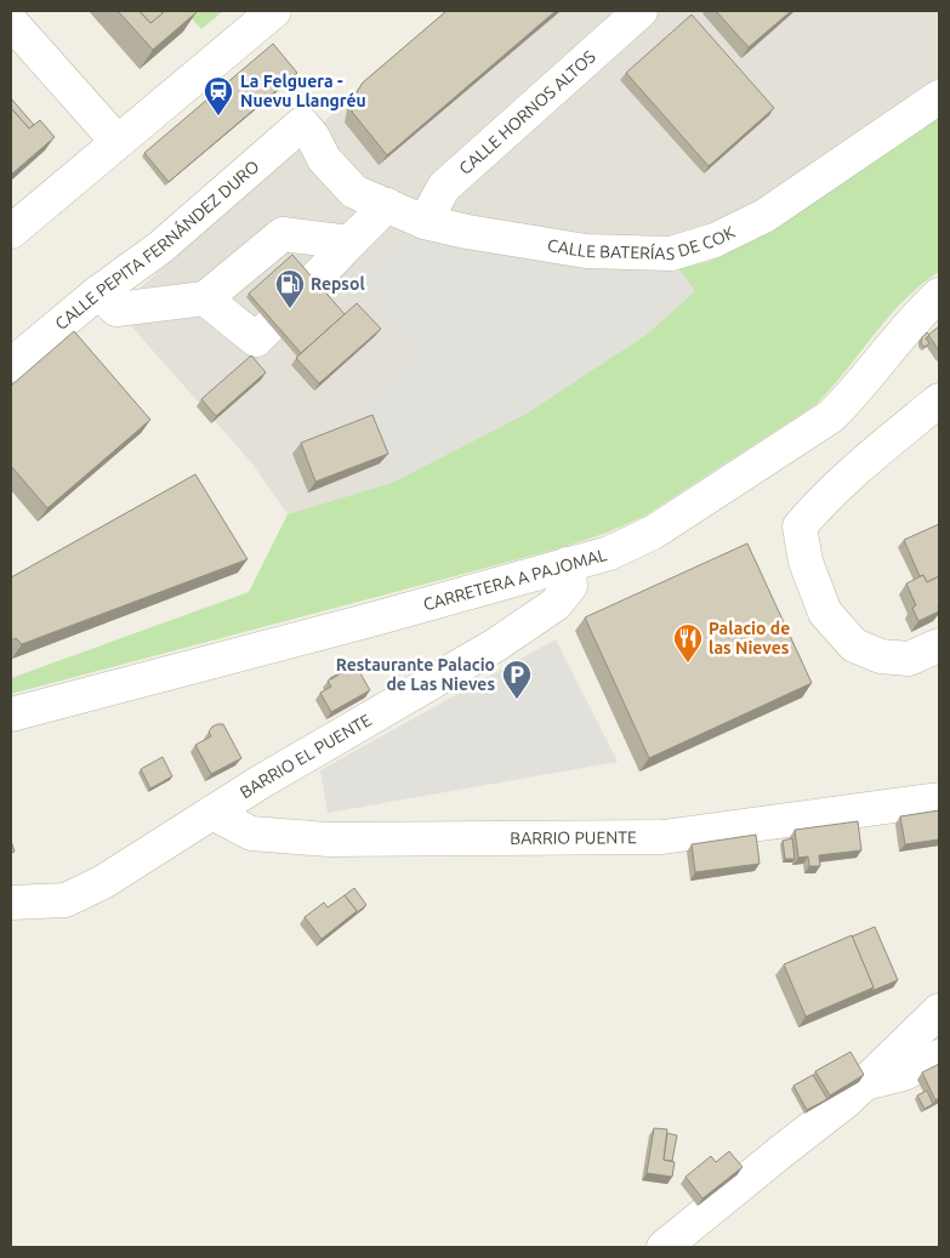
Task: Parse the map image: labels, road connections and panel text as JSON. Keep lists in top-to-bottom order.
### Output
{
  "streets": {
    "street": [
      "CALLE HORNOS ALTOS",
      "CALLE BATERÍAS DE COK",
      "CALLE PEPITA FERNÁNDEZ DURO",
      "CARRETERA A PAJOMAL",
      "BARRIO EL PUENTE",
      "BARRIO PUENTE"
    ]
  },
  "crossings": [
    ["CALLE HORNOS ALTOS", "CALLE BATERÍAS DE COK"],
    ["CALLE BATERÍAS DE COK", "CALLE PEPITA FERNÁNDEZ DURO"],
    ["CARRETERA A PAJOMAL", "BARRIO EL PUENTE"],
    ["BARRIO EL PUENTE", "BARRIO PUENTE"]
  ],
  "places": {
    "station": ["La Felguera - Nuevu Llangréu"],
    "fuel station": ["Repsol"],
    "restaurant": ["Palacio de las Nieves"],
    "parking": ["Restaurante Palacio de Las Nieves"]
  }
}
